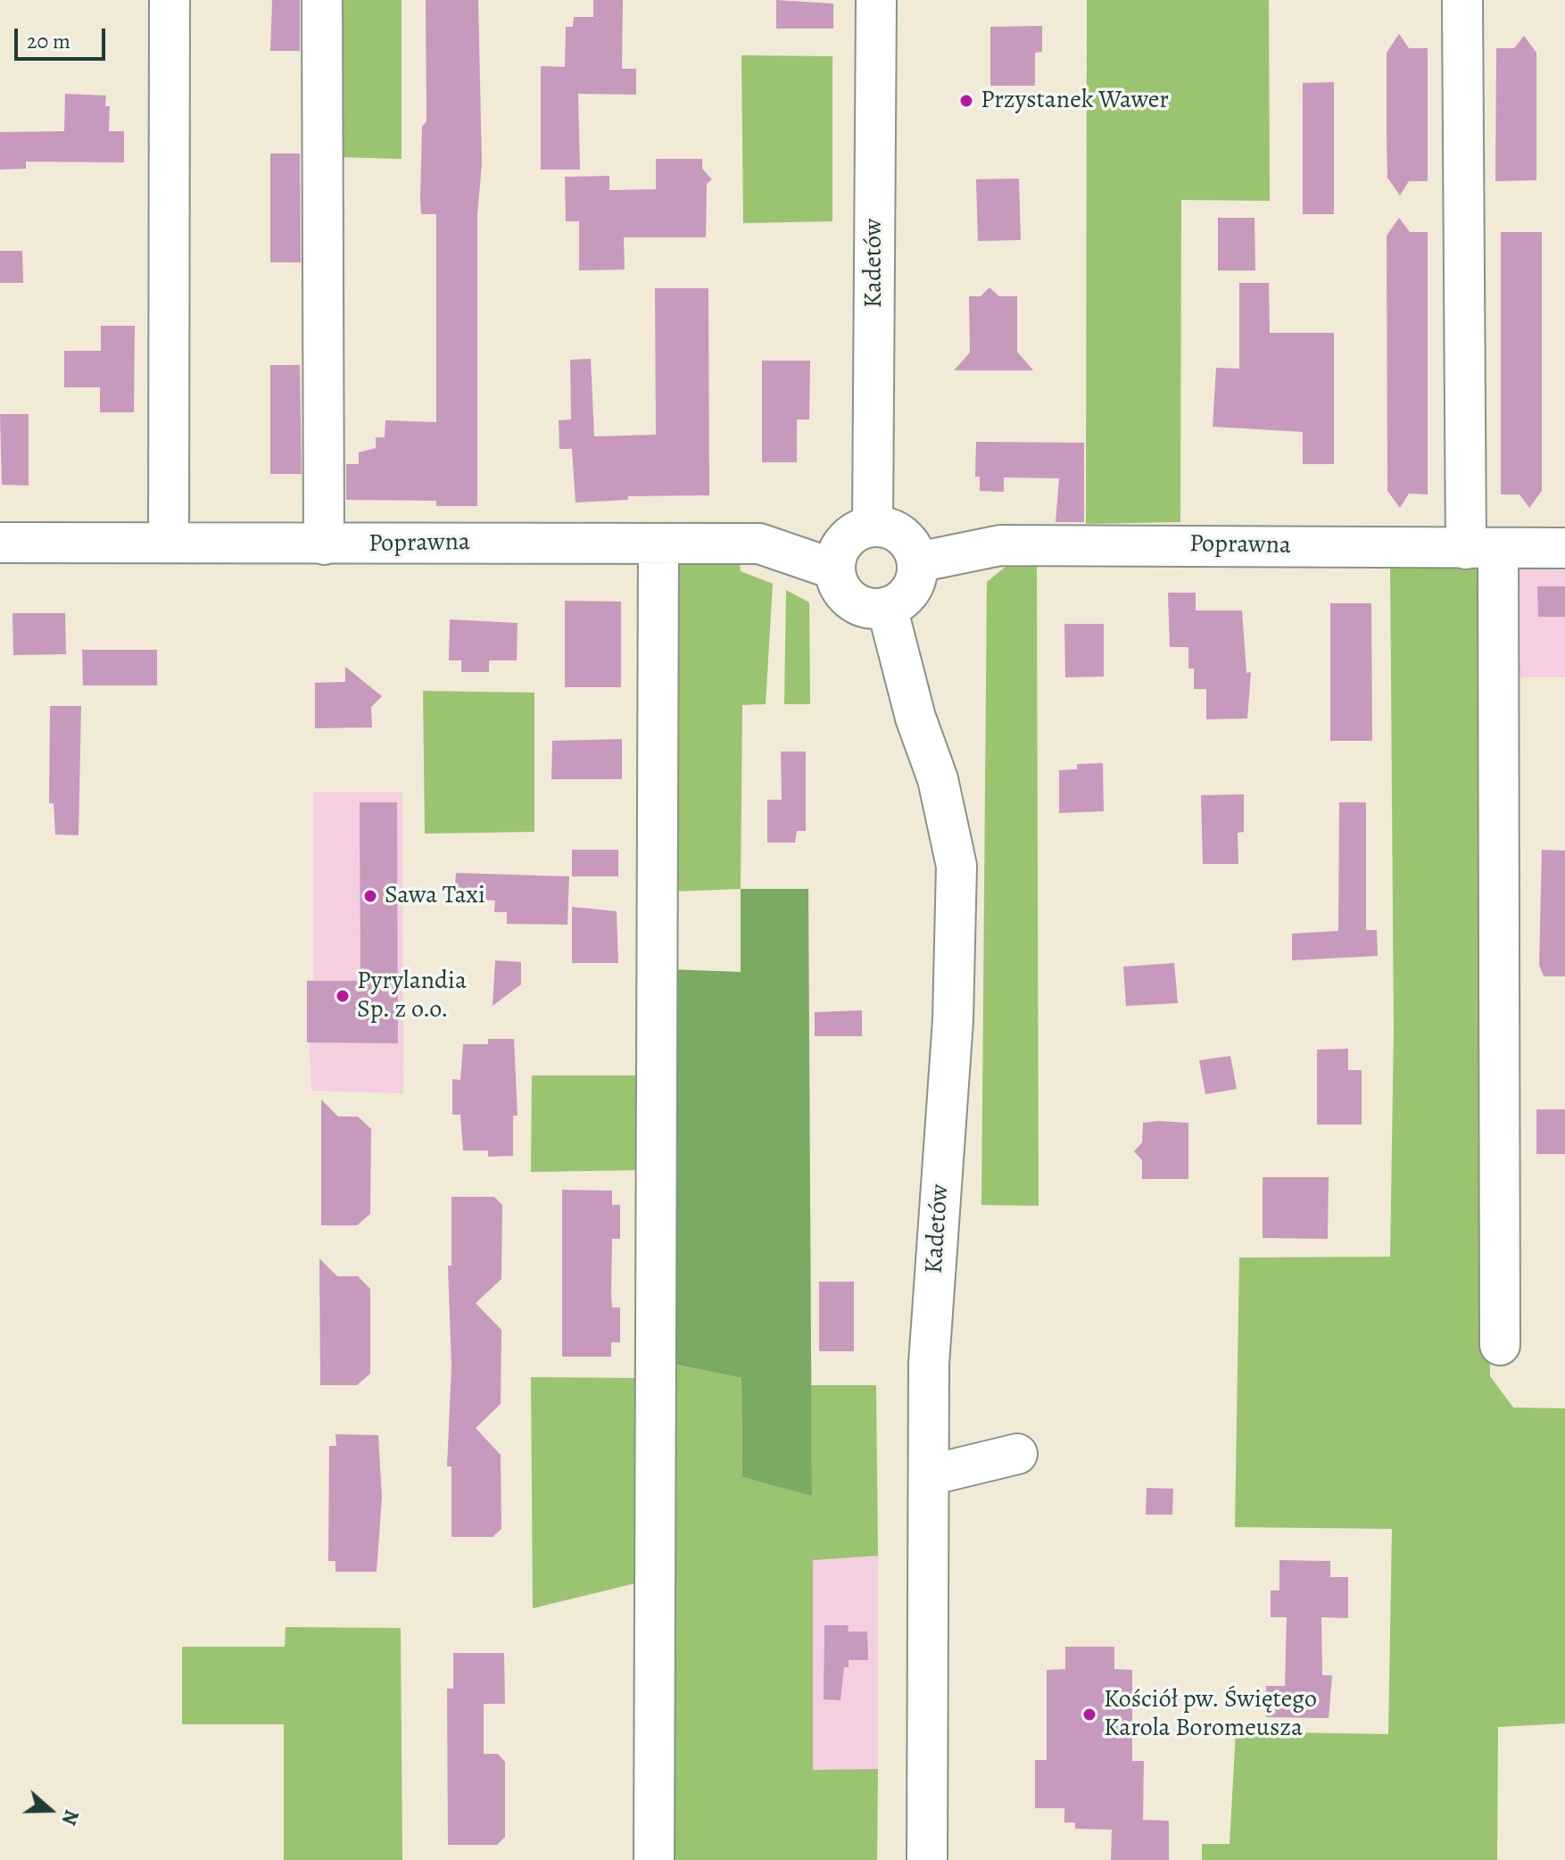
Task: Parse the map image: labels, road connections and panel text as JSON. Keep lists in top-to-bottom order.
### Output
{
  "streets": {
    "street": ["Kadetów", "Poprawna"]
  },
  "crossings": [
    ["Kadetów", "Poprawna"]
  ],
  "places": [
    "Przystanek Wawer",
    "Sawa Taxi",
    "Pyrylandia Sp. z o.o.",
    "Kościół pw. Świętego Karola Boromeusza"
  ],
  "scale_bar": "20 m",
  "north": "right"
}
